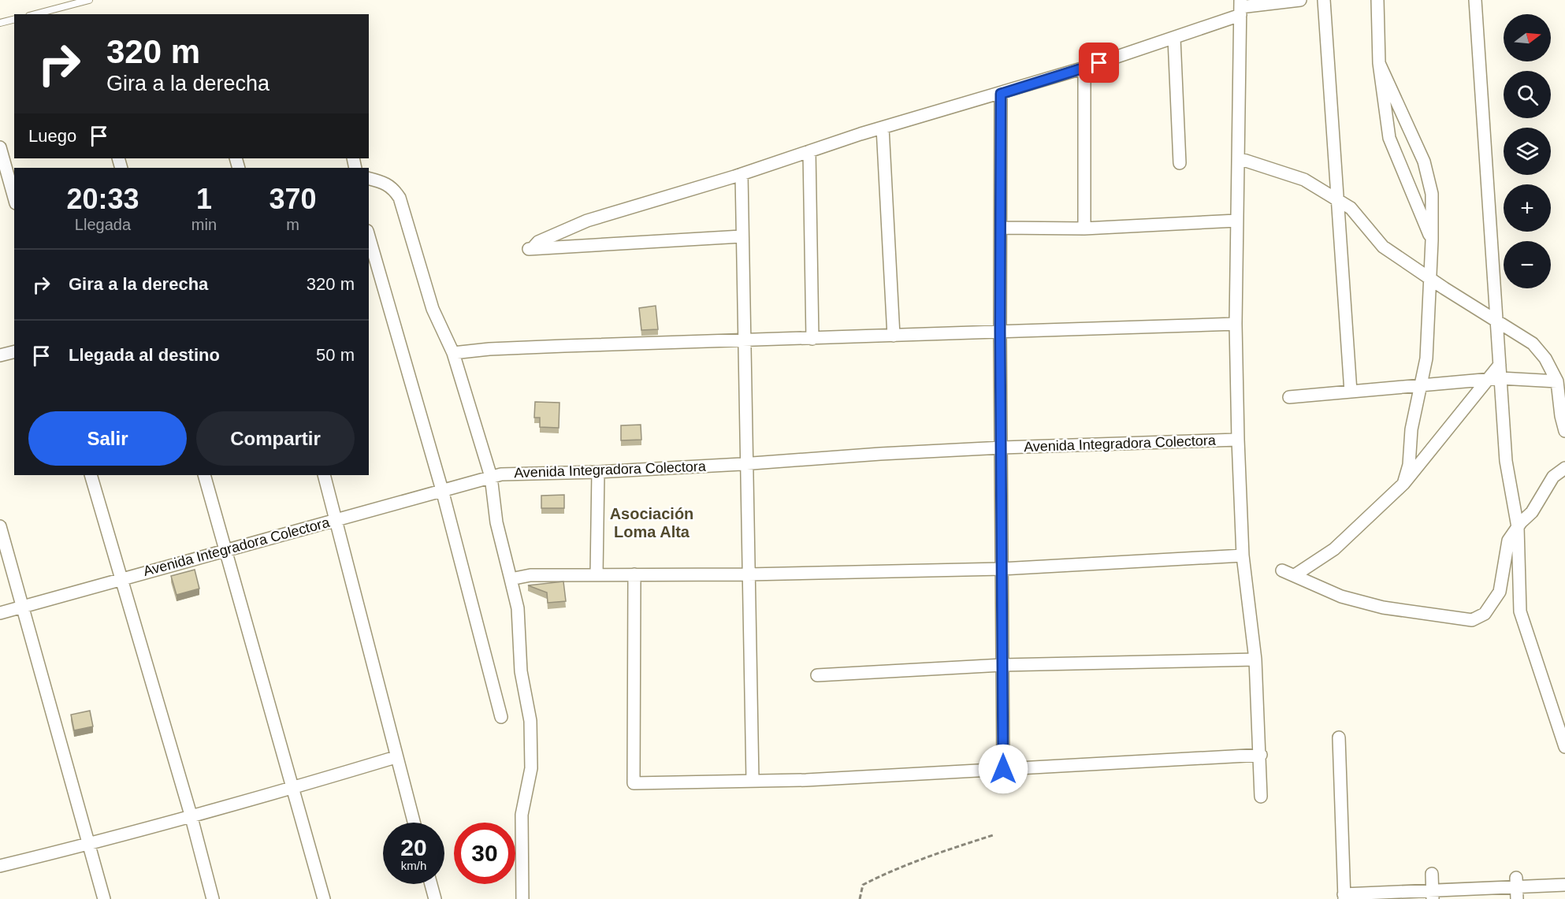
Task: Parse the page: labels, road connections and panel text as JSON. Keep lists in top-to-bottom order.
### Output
{
  "streets": {
    "street": ["Avenida Integradora Colectora"]
  },
  "districts": ["Asociación Loma Alta"],
  "north": "right",
  "page": {
    "map_buttons": ["+", "−"],
    "turn": ["320 m", "Gira a la derecha"],
    "then": "Luego",
    "eta": [
      "20:33",
      "Llegada",
      "1",
      "min",
      "370",
      "m"
    ],
    "list": [
      {
        "name": "Gira a la derecha",
        "value": "320 m"
      },
      {
        "name": "Llegada al destino",
        "value": "50 m"
      }
    ],
    "buttons": ["Salir", "Compartir"],
    "speed": "20 km/h",
    "limit": "30"
  }
}
